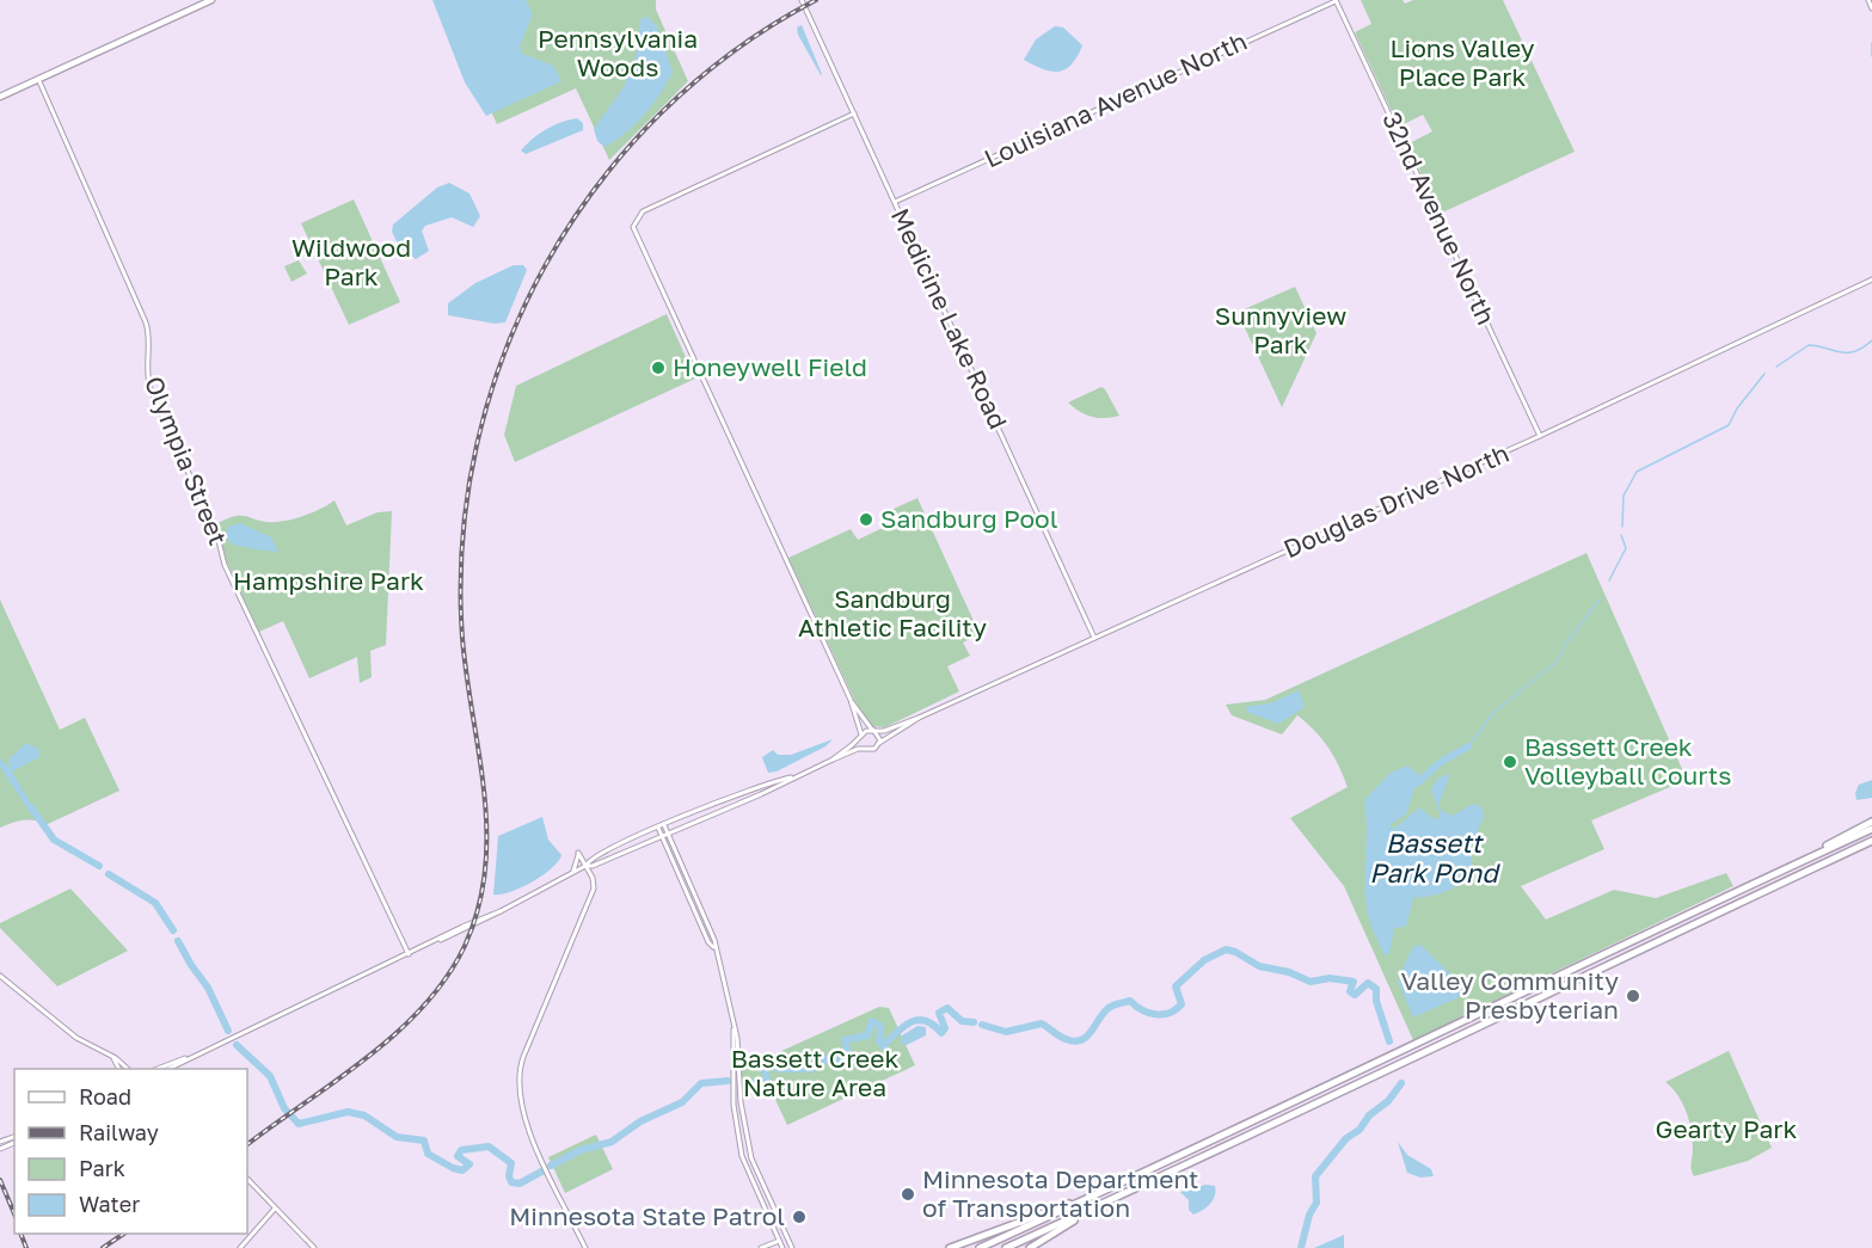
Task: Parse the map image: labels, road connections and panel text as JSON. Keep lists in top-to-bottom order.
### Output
{
  "streets": {
    "street": [
      "Louisiana Avenue North",
      "32nd Avenue North",
      "Medicine Lake Road",
      "Olympia Street",
      "Douglas Drive North"
    ]
  },
  "crossings": [
    ["Louisiana Avenue North", "32nd Avenue North"],
    ["Louisiana Avenue North", "Medicine Lake Road"],
    ["32nd Avenue North", "Douglas Drive North"],
    ["Medicine Lake Road", "Douglas Drive North"],
    ["Olympia Street", "Douglas Drive North"]
  ],
  "water": ["Bassett Park Pond"],
  "parks": [
    "Pennsylvania Woods",
    "Lions Valley Place Park",
    "Wildwood Park",
    "Sunnyview Park",
    "Hampshire Park",
    "Sandburg Athletic Facility",
    "Bassett Creek Nature Area",
    "Gearty Park"
  ],
  "places": [
    "Honeywell Field",
    "Sandburg Pool",
    "Bassett Creek Volleyball Courts",
    "Valley Community Presbyterian",
    "Minnesota Department of Transportation",
    "Minnesota State Patrol"
  ],
  "legend": [
    "Road",
    "Railway",
    "Park",
    "Water"
  ]
}
